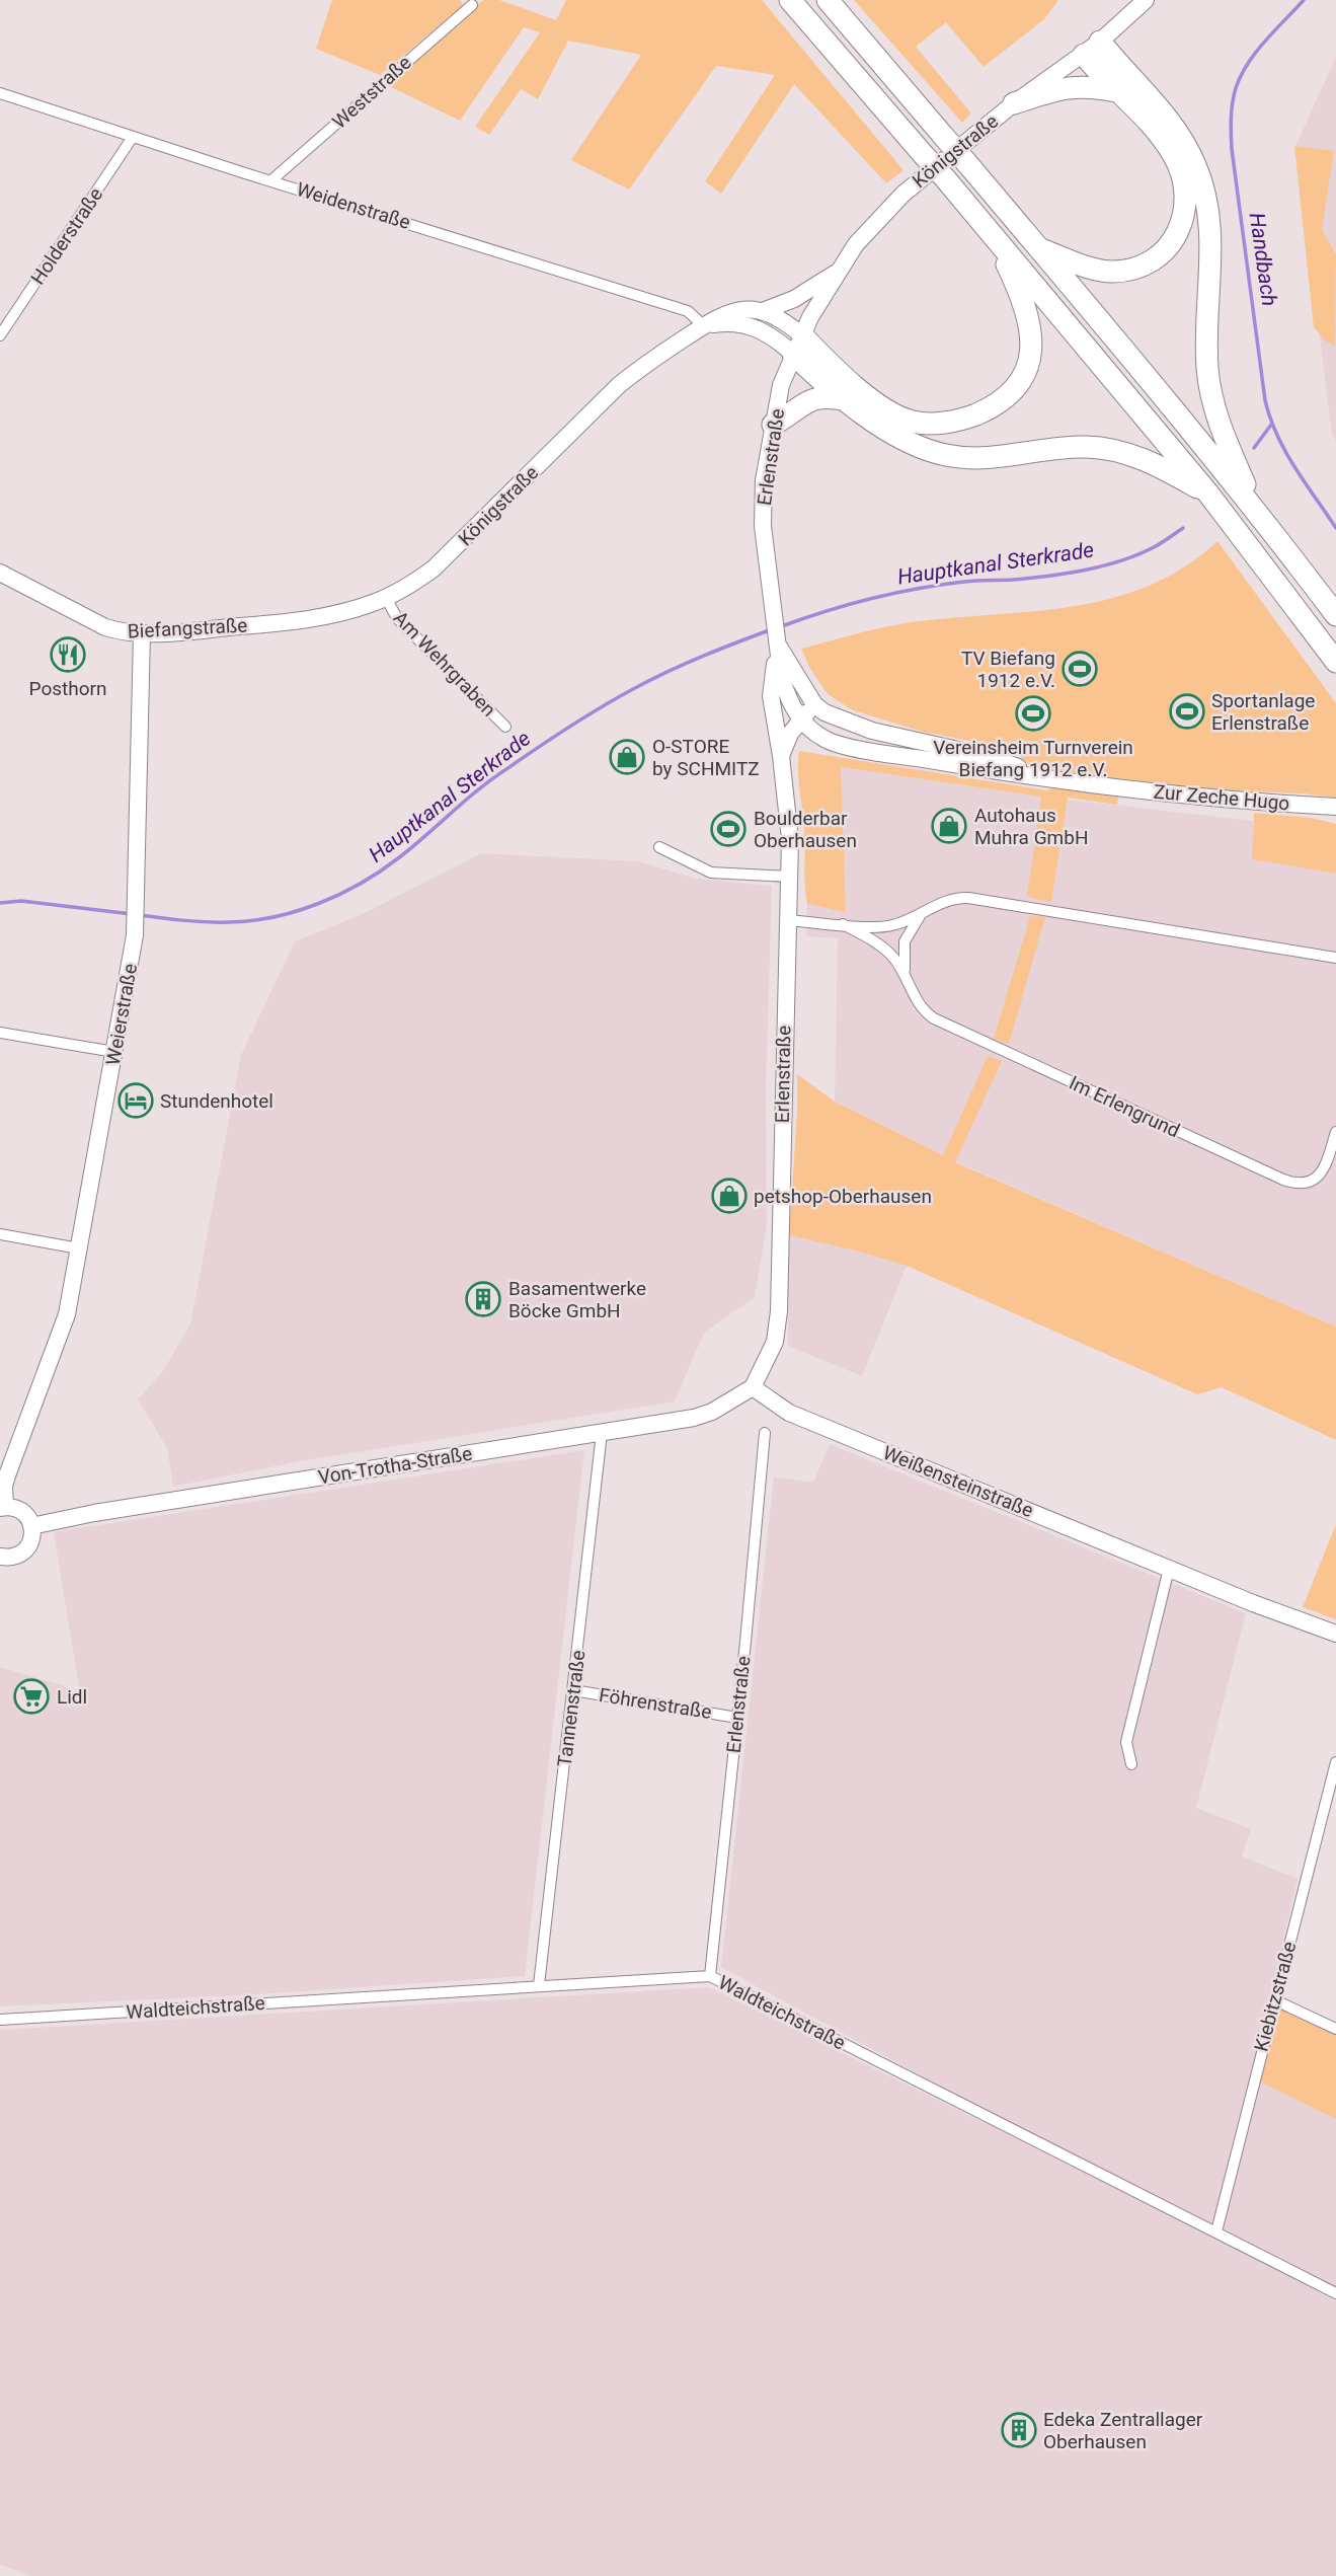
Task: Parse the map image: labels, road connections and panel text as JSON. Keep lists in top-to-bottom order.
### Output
{
  "streets": {
    "main road": [
      "Königstraße",
      "Erlenstraße",
      "Biefangstraße",
      "Zur Zeche Hugo",
      "Weierstraße",
      "Von-Trotha-Straße",
      "Weißensteinstraße"
    ],
    "street": [
      "Weststraße",
      "Weidenstraße",
      "Holderstraße",
      "Am Wehrgraben",
      "Im Erlengrund",
      "Föhrenstraße",
      "Tannenstraße",
      "Kiebitzstraße",
      "Waldteichstraße"
    ]
  },
  "crossings": [
    ["Weststraße", "Weidenstraße"],
    ["Königstraße", "Weidenstraße"],
    ["Königstraße", "Erlenstraße"],
    ["Königstraße", "Biefangstraße"],
    ["Königstraße", "Am Wehrgraben"],
    ["Weidenstraße", "Holderstraße"],
    ["Erlenstraße", "Zur Zeche Hugo"],
    ["Erlenstraße", "Im Erlengrund"],
    ["Erlenstraße", "Von-Trotha-Straße"],
    ["Erlenstraße", "Weißensteinstraße"],
    ["Erlenstraße", "Föhrenstraße"],
    ["Erlenstraße", "Waldteichstraße"],
    ["Biefangstraße", "Am Wehrgraben"],
    ["Biefangstraße", "Weierstraße"],
    ["Von-Trotha-Straße", "Weißensteinstraße"],
    ["Von-Trotha-Straße", "Tannenstraße"],
    ["Föhrenstraße", "Tannenstraße"],
    ["Tannenstraße", "Waldteichstraße"],
    ["Kiebitzstraße", "Waldteichstraße"]
  ],
  "water": ["Handbach", "Hauptkanal Sterkrade"],
  "places": {
    "restaurant": ["Posthorn"],
    "sports": [
      "TV Biefang 1912 e.V.",
      "Sportanlage Erlenstraße",
      "Vereinsheim Turnverein Biefang 1912 e.V.",
      "Boulderbar Oberhausen"
    ],
    "shop": ["O-STORE by SCHMITZ", "Autohaus Muhra GmbH", "petshop-Oberhausen"],
    "hotel": ["Stundenhotel"],
    "building": ["Basamentwerke Böcke GmbH", "Edeka Zentrallager Oberhausen"],
    "supermarket": ["Lidl"]
  }
}
